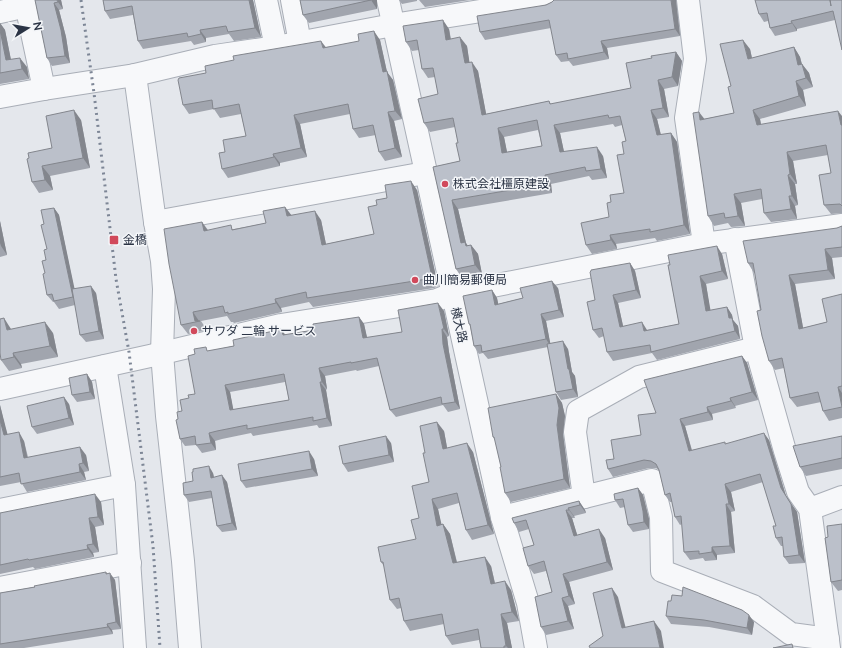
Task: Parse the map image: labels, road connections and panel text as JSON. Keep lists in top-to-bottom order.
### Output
{
  "streets": {
    "street": ["横大路"]
  },
  "places": {
    "other": ["株式会社橿原建設", "曲川簡易郵便局", "サワダ 二輪 サービス"],
    "transit": ["金橋"]
  },
  "north": "right"
}
